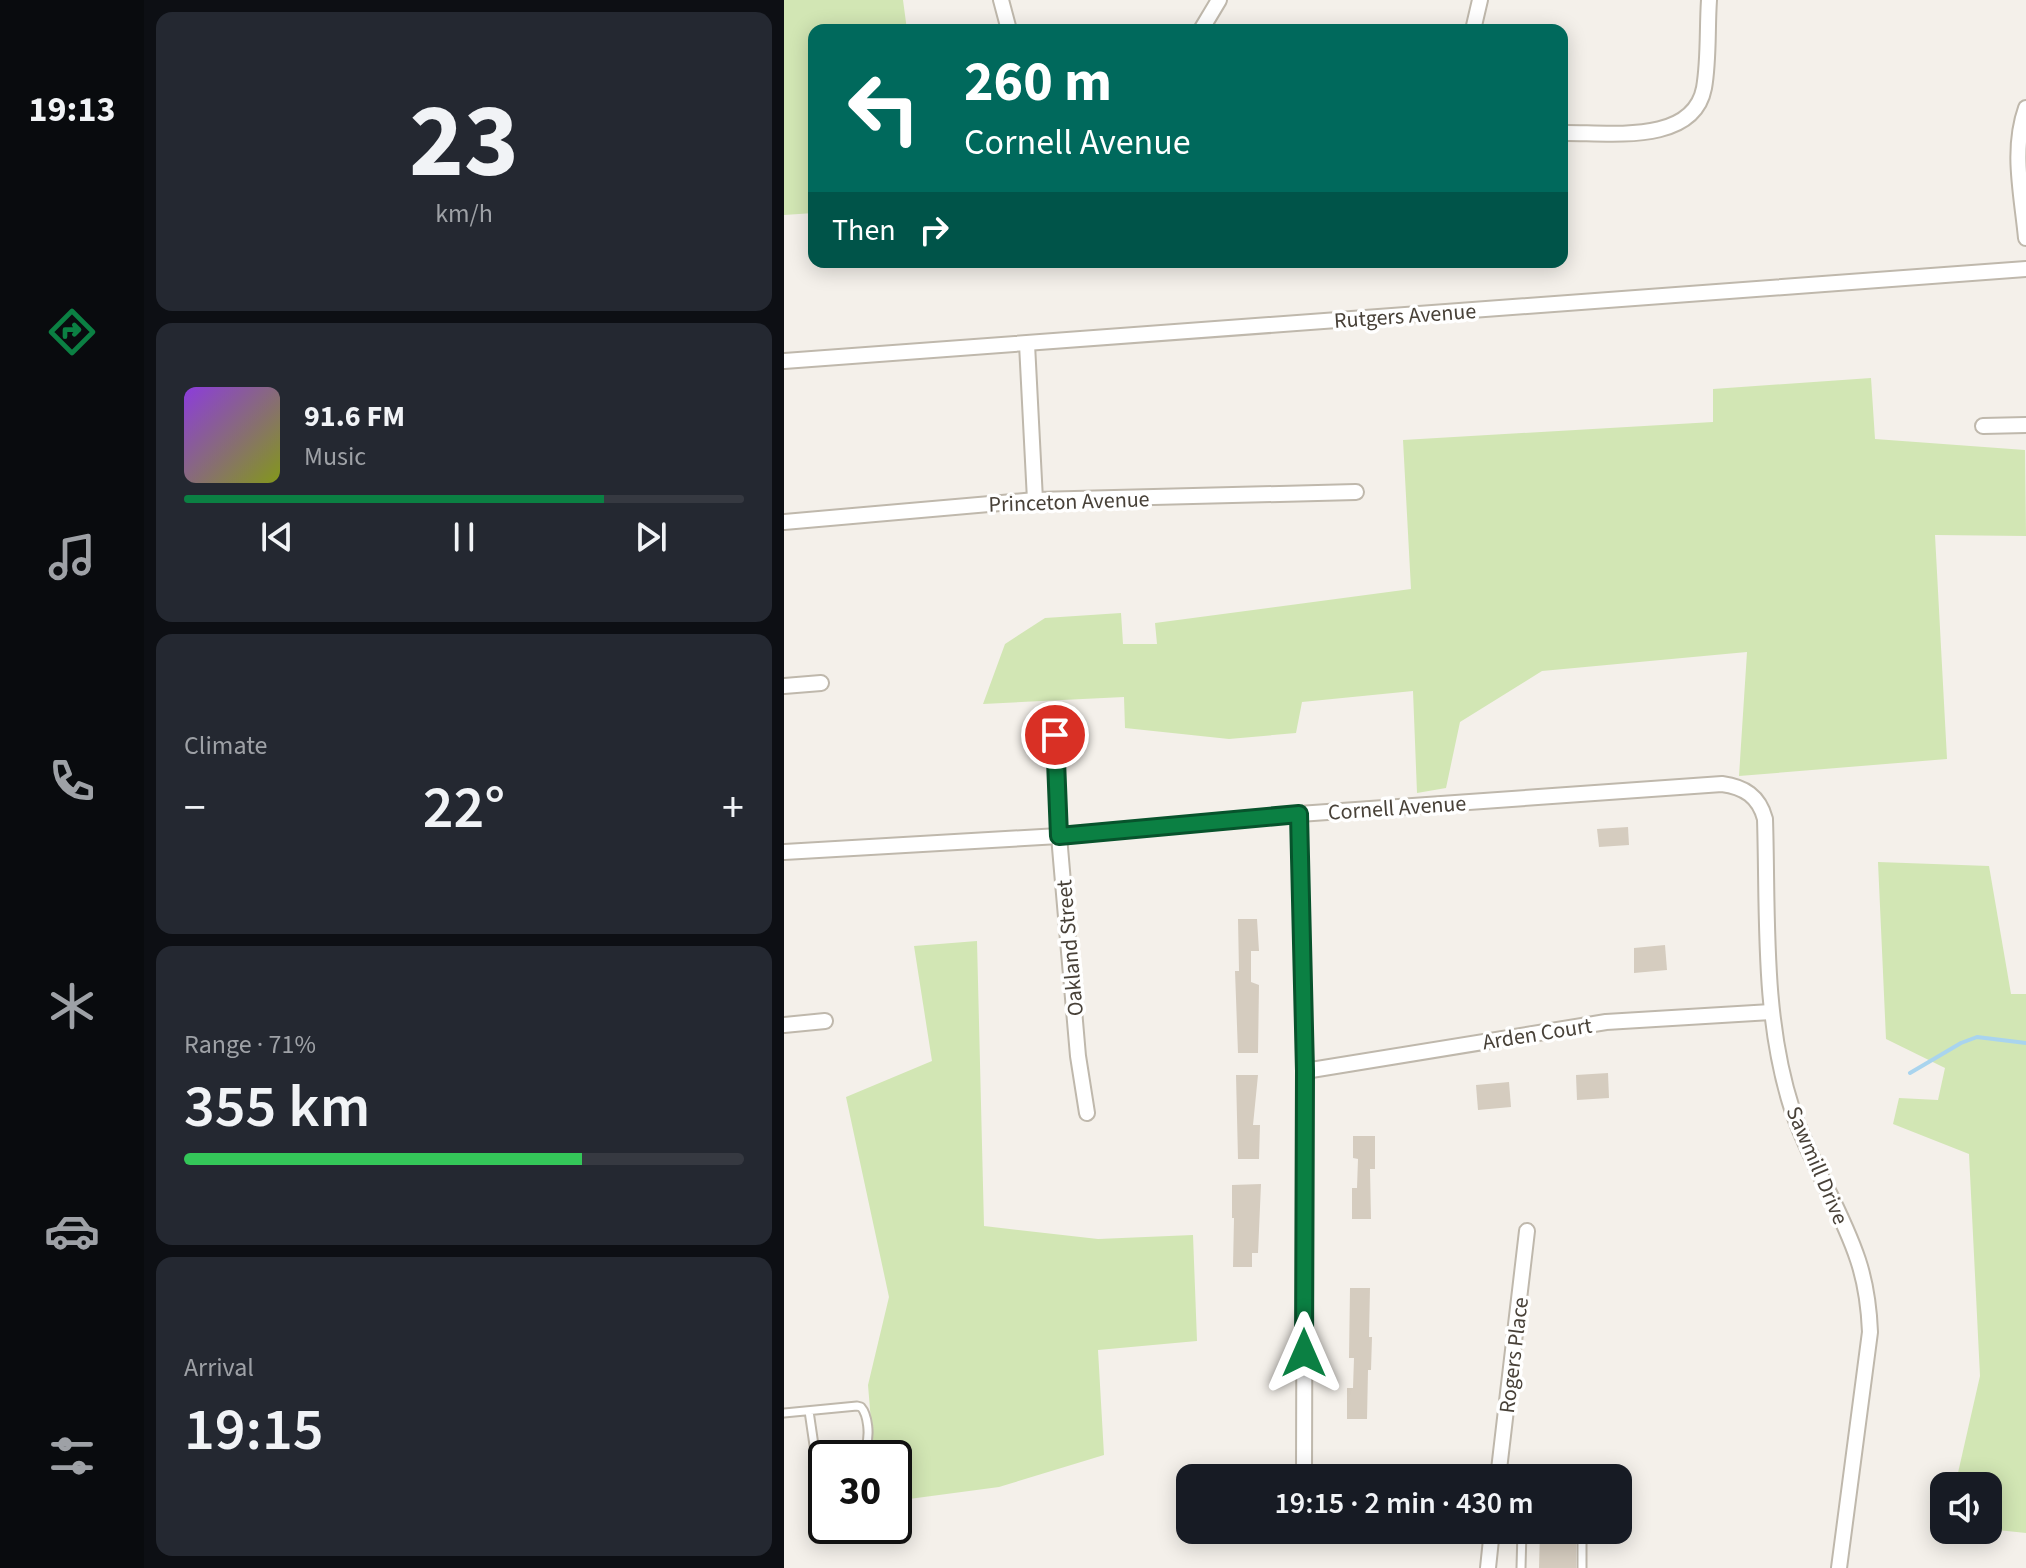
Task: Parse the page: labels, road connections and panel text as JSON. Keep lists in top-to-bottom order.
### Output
{
  "streets": {
    "street": [
      "Rutgers Avenue",
      "Princeton Avenue",
      "Cornell Avenue",
      "Oakland Street",
      "Arden Court",
      "Sawmill Drive",
      "Rogers Place"
    ]
  },
  "crossings": [
    ["Cornell Avenue", "Oakland Street"],
    ["Cornell Avenue", "Sawmill Drive"],
    ["Arden Court", "Sawmill Drive"]
  ],
  "page": {
    "tabs": "19:13",
    "tile": [
      ["23", "km/h"],
      "Climate",
      ["Range · 71%", "355 km"],
      ["Arrival", "19:15"]
    ],
    "turn": ["260 m", "Cornell Avenue"],
    "then": "Then",
    "song": ["91.6 FM", "Music"],
    "heat": ["−", "22°", "+"],
    "limit": "30",
    "trip": "19:15 · 2 min · 430 m"
  }
}
